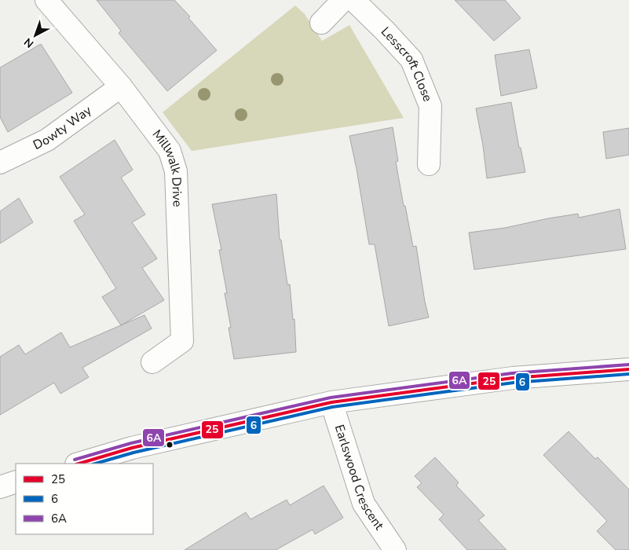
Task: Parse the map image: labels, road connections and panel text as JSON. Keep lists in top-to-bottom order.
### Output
{
  "streets": {
    "street": [
      "Lesscroft Close",
      "Dowty Way",
      "Millwalk Drive",
      "Earlswood Crescent"
    ]
  },
  "crossings": [
    ["Dowty Way", "Millwalk Drive"]
  ],
  "lines": ["transit line 6A", "transit line 25", "transit line 6"],
  "legend": ["25", "6", "6A"],
  "north": "bottom left"
}
